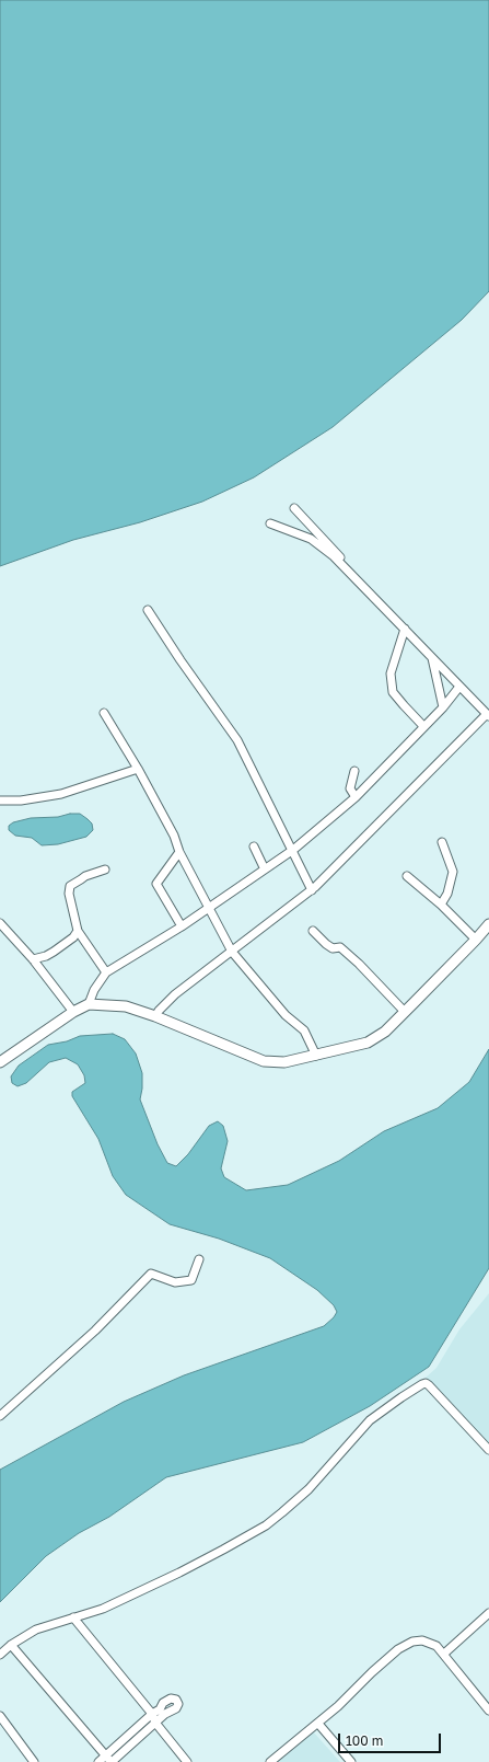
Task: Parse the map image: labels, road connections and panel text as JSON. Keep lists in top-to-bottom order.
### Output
{
  "scale_bar": "100 m"
}
